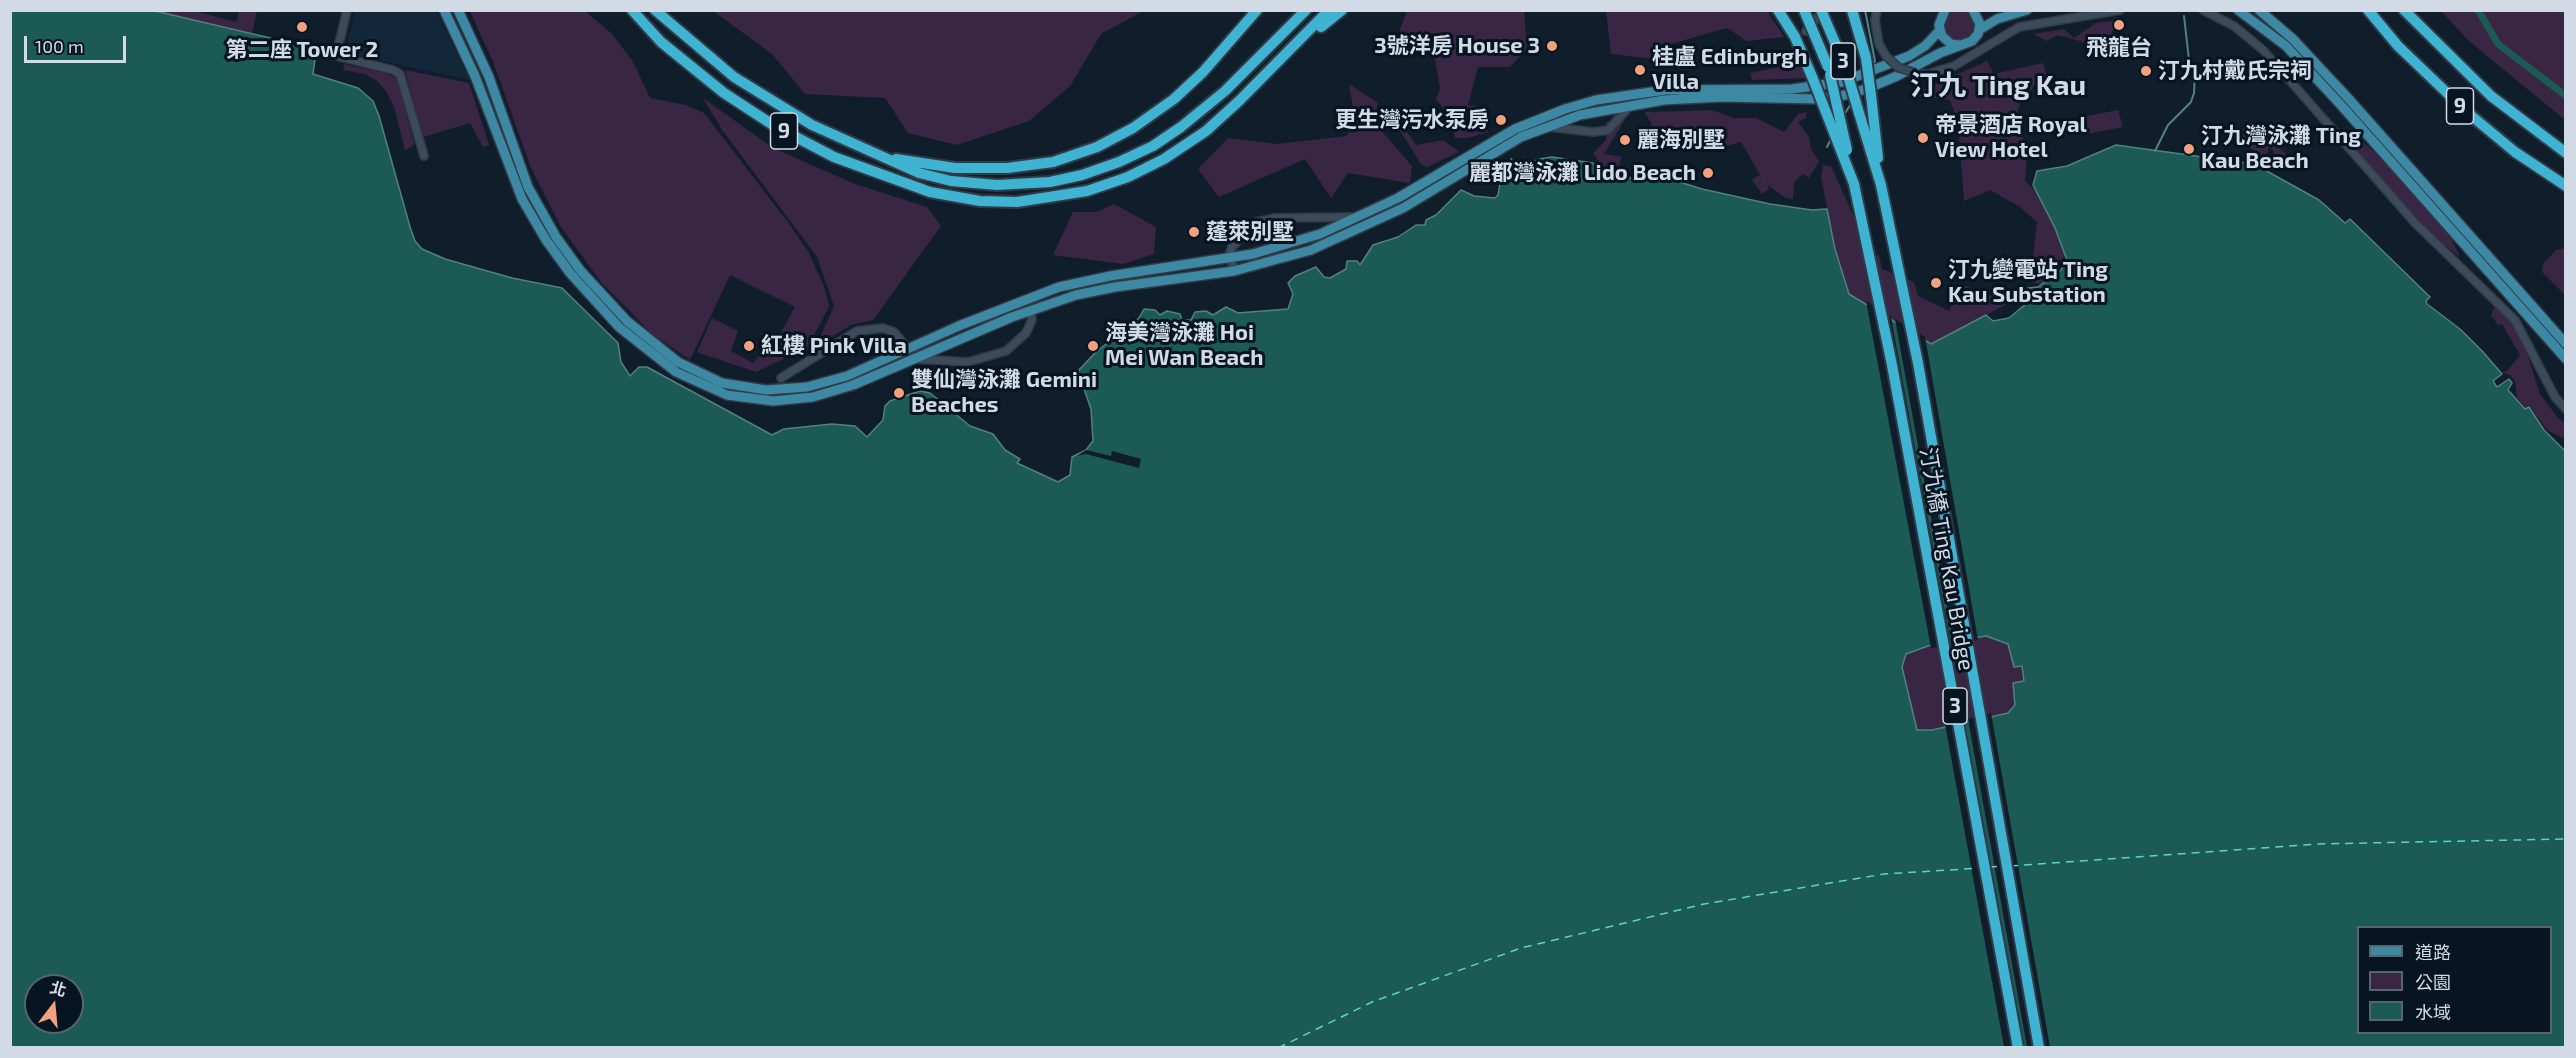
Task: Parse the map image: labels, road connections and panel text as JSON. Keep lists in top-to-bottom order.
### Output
{
  "streets": {
    "highway": ["3", "9", "汀九橋 Ting Kau Bridge"]
  },
  "crossings": [
    ["3", "汀九橋 Ting Kau Bridge"]
  ],
  "districts": ["汀九 Ting Kau"],
  "places": [
    "飛龍台",
    "第二座 Tower 2",
    "3號洋房 House 3",
    "桂盧 Edinburgh Villa",
    "汀九村戴氏宗祠",
    "更生灣污水泵房",
    "帝景酒店 Royal View Hotel",
    "麗海別墅",
    "汀九灣泳灘 Ting Kau Beach",
    "麗都灣泳灘 Lido Beach",
    "蓬萊別墅",
    "汀九變電站 Ting Kau Substation",
    "紅樓 Pink Villa",
    "海美灣泳灘 Hoi Mei Wan Beach",
    "雙仙灣泳灘 Gemini Beaches"
  ],
  "legend": ["道路", "公園", "水域"],
  "scale_bar": "100 m",
  "north": "top"
}
